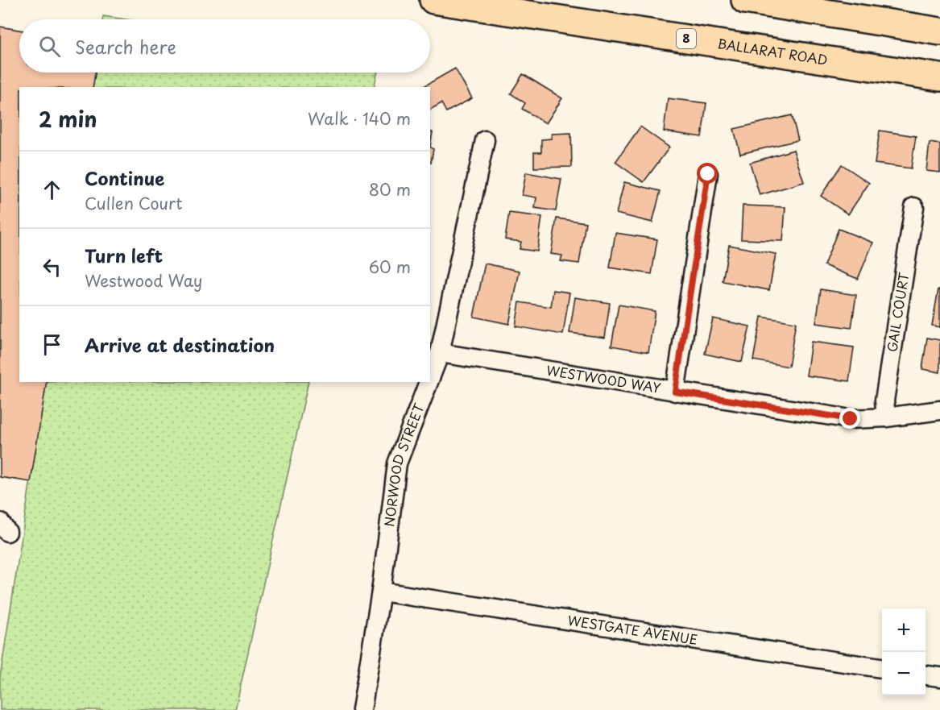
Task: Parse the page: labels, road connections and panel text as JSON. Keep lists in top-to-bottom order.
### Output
{
  "streets": {
    "highway": ["8", "BALLARAT ROAD"],
    "street": [
      "GAIL COURT",
      "WESTWOOD WAY",
      "NORWOOD STREET",
      "WESTGATE AVENUE"
    ]
  },
  "crossings": [
    ["GAIL COURT", "WESTWOOD WAY"],
    ["WESTWOOD WAY", "NORWOOD STREET"],
    ["NORWOOD STREET", "WESTGATE AVENUE"]
  ],
  "page": {
    "search": "Search here",
    "heading": ["2 min", "Walk · 140 m"],
    "list": [
      ["Continue", "Cullen Court", "80 m"],
      ["Turn left", "Westwood Way", "60 m"],
      "Arrive at destination"
    ],
    "map_buttons": ["+", "−"]
  }
}
